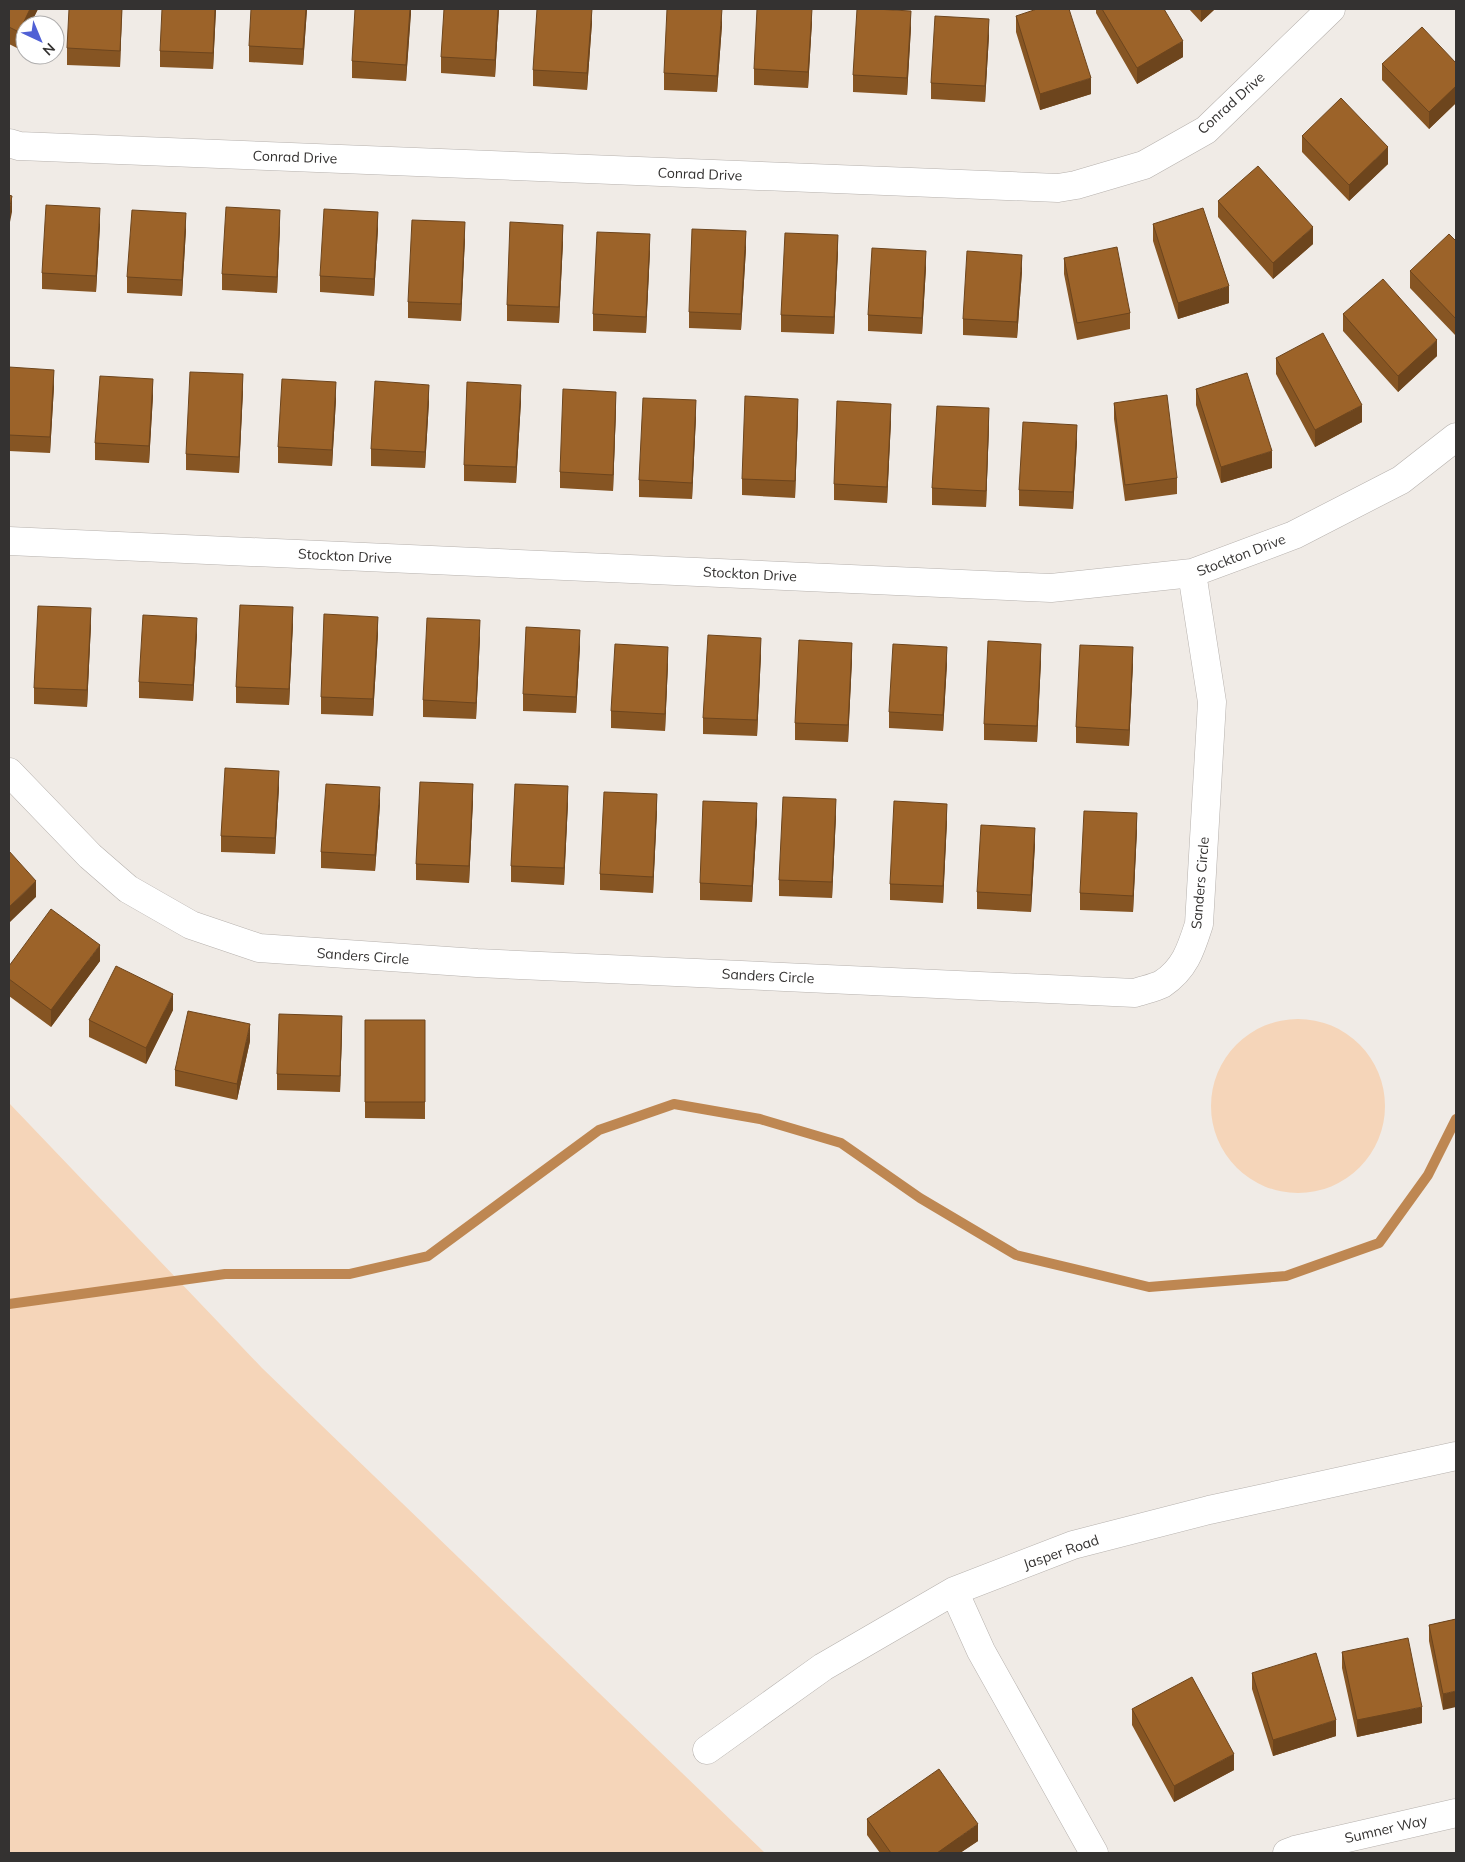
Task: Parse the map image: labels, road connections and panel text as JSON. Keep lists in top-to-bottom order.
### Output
{
  "streets": {
    "street": [
      "Conrad Drive",
      "Stockton Drive",
      "Sanders Circle",
      "Jasper Road",
      "Sumner Way"
    ]
  },
  "crossings": [
    ["Stockton Drive", "Sanders Circle"]
  ],
  "north": "bottom right"
}
